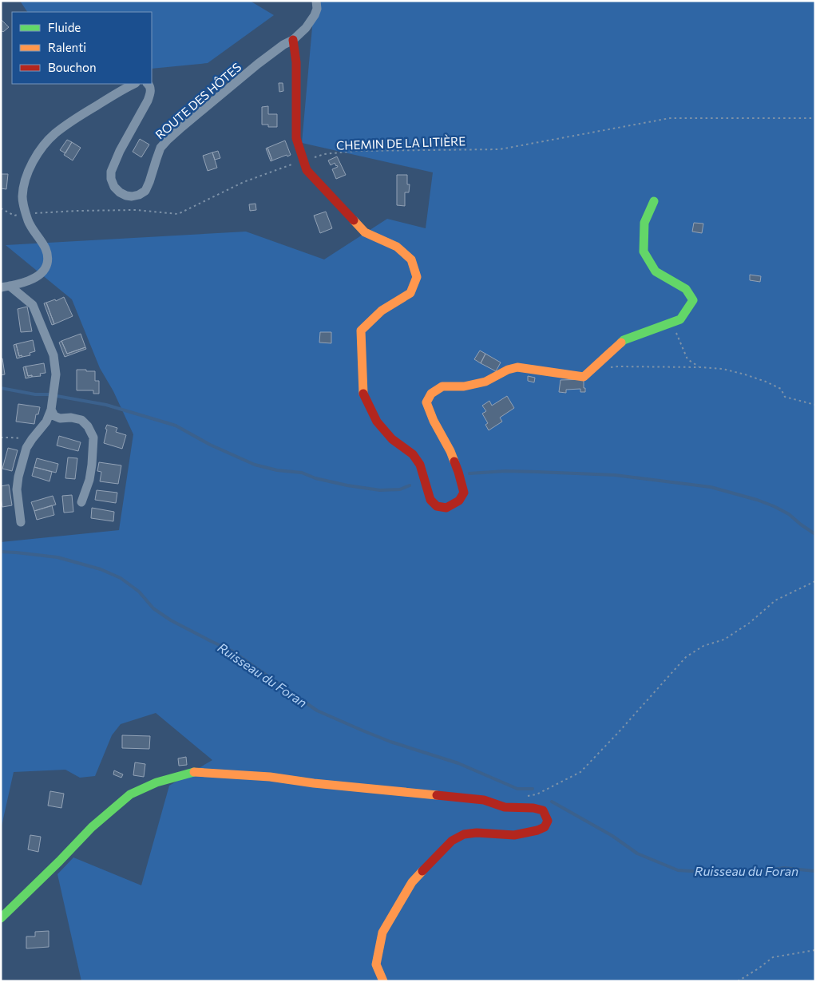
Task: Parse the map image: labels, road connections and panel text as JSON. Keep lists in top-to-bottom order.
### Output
{
  "streets": {
    "street": ["ROUTE DES HÔTES"],
    "path": ["CHEMIN DE LA LITIÈRE"]
  },
  "water": ["Ruisseau du Foran"],
  "legend": ["Fluide", "Ralenti", "Bouchon"]
}
